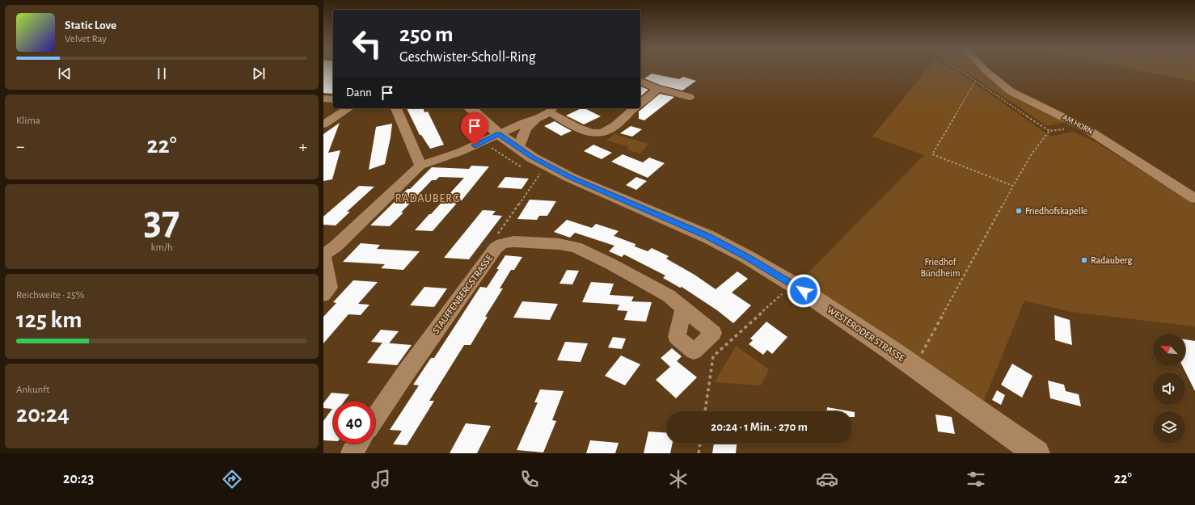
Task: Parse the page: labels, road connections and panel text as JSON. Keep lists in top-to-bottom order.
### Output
{
  "streets": {
    "street": ["AM HORN", "STAUFFENBERGSTRASSE", "WESTERODER STRASSE"]
  },
  "districts": ["RADAUBERG"],
  "parks": ["Friedhof Bündheim"],
  "places": ["Friedhofskapelle", "Radauberg"],
  "north": "top left",
  "page": {
    "turn": ["250 m", "Geschwister-Scholl-Ring"],
    "song": ["Static Love", "Velvet Ray"],
    "then": "Dann",
    "tile": [
      "Klima",
      ["37", "km/h"],
      ["Reichweite · 25%", "125 km"],
      ["Ankunft", "20:24"]
    ],
    "heat": ["−", "22°", "+"],
    "limit": "40",
    "trip": "20:24 · 1 Min. · 270 m",
    "tabs": ["20:23", "22°"]
  }
}
